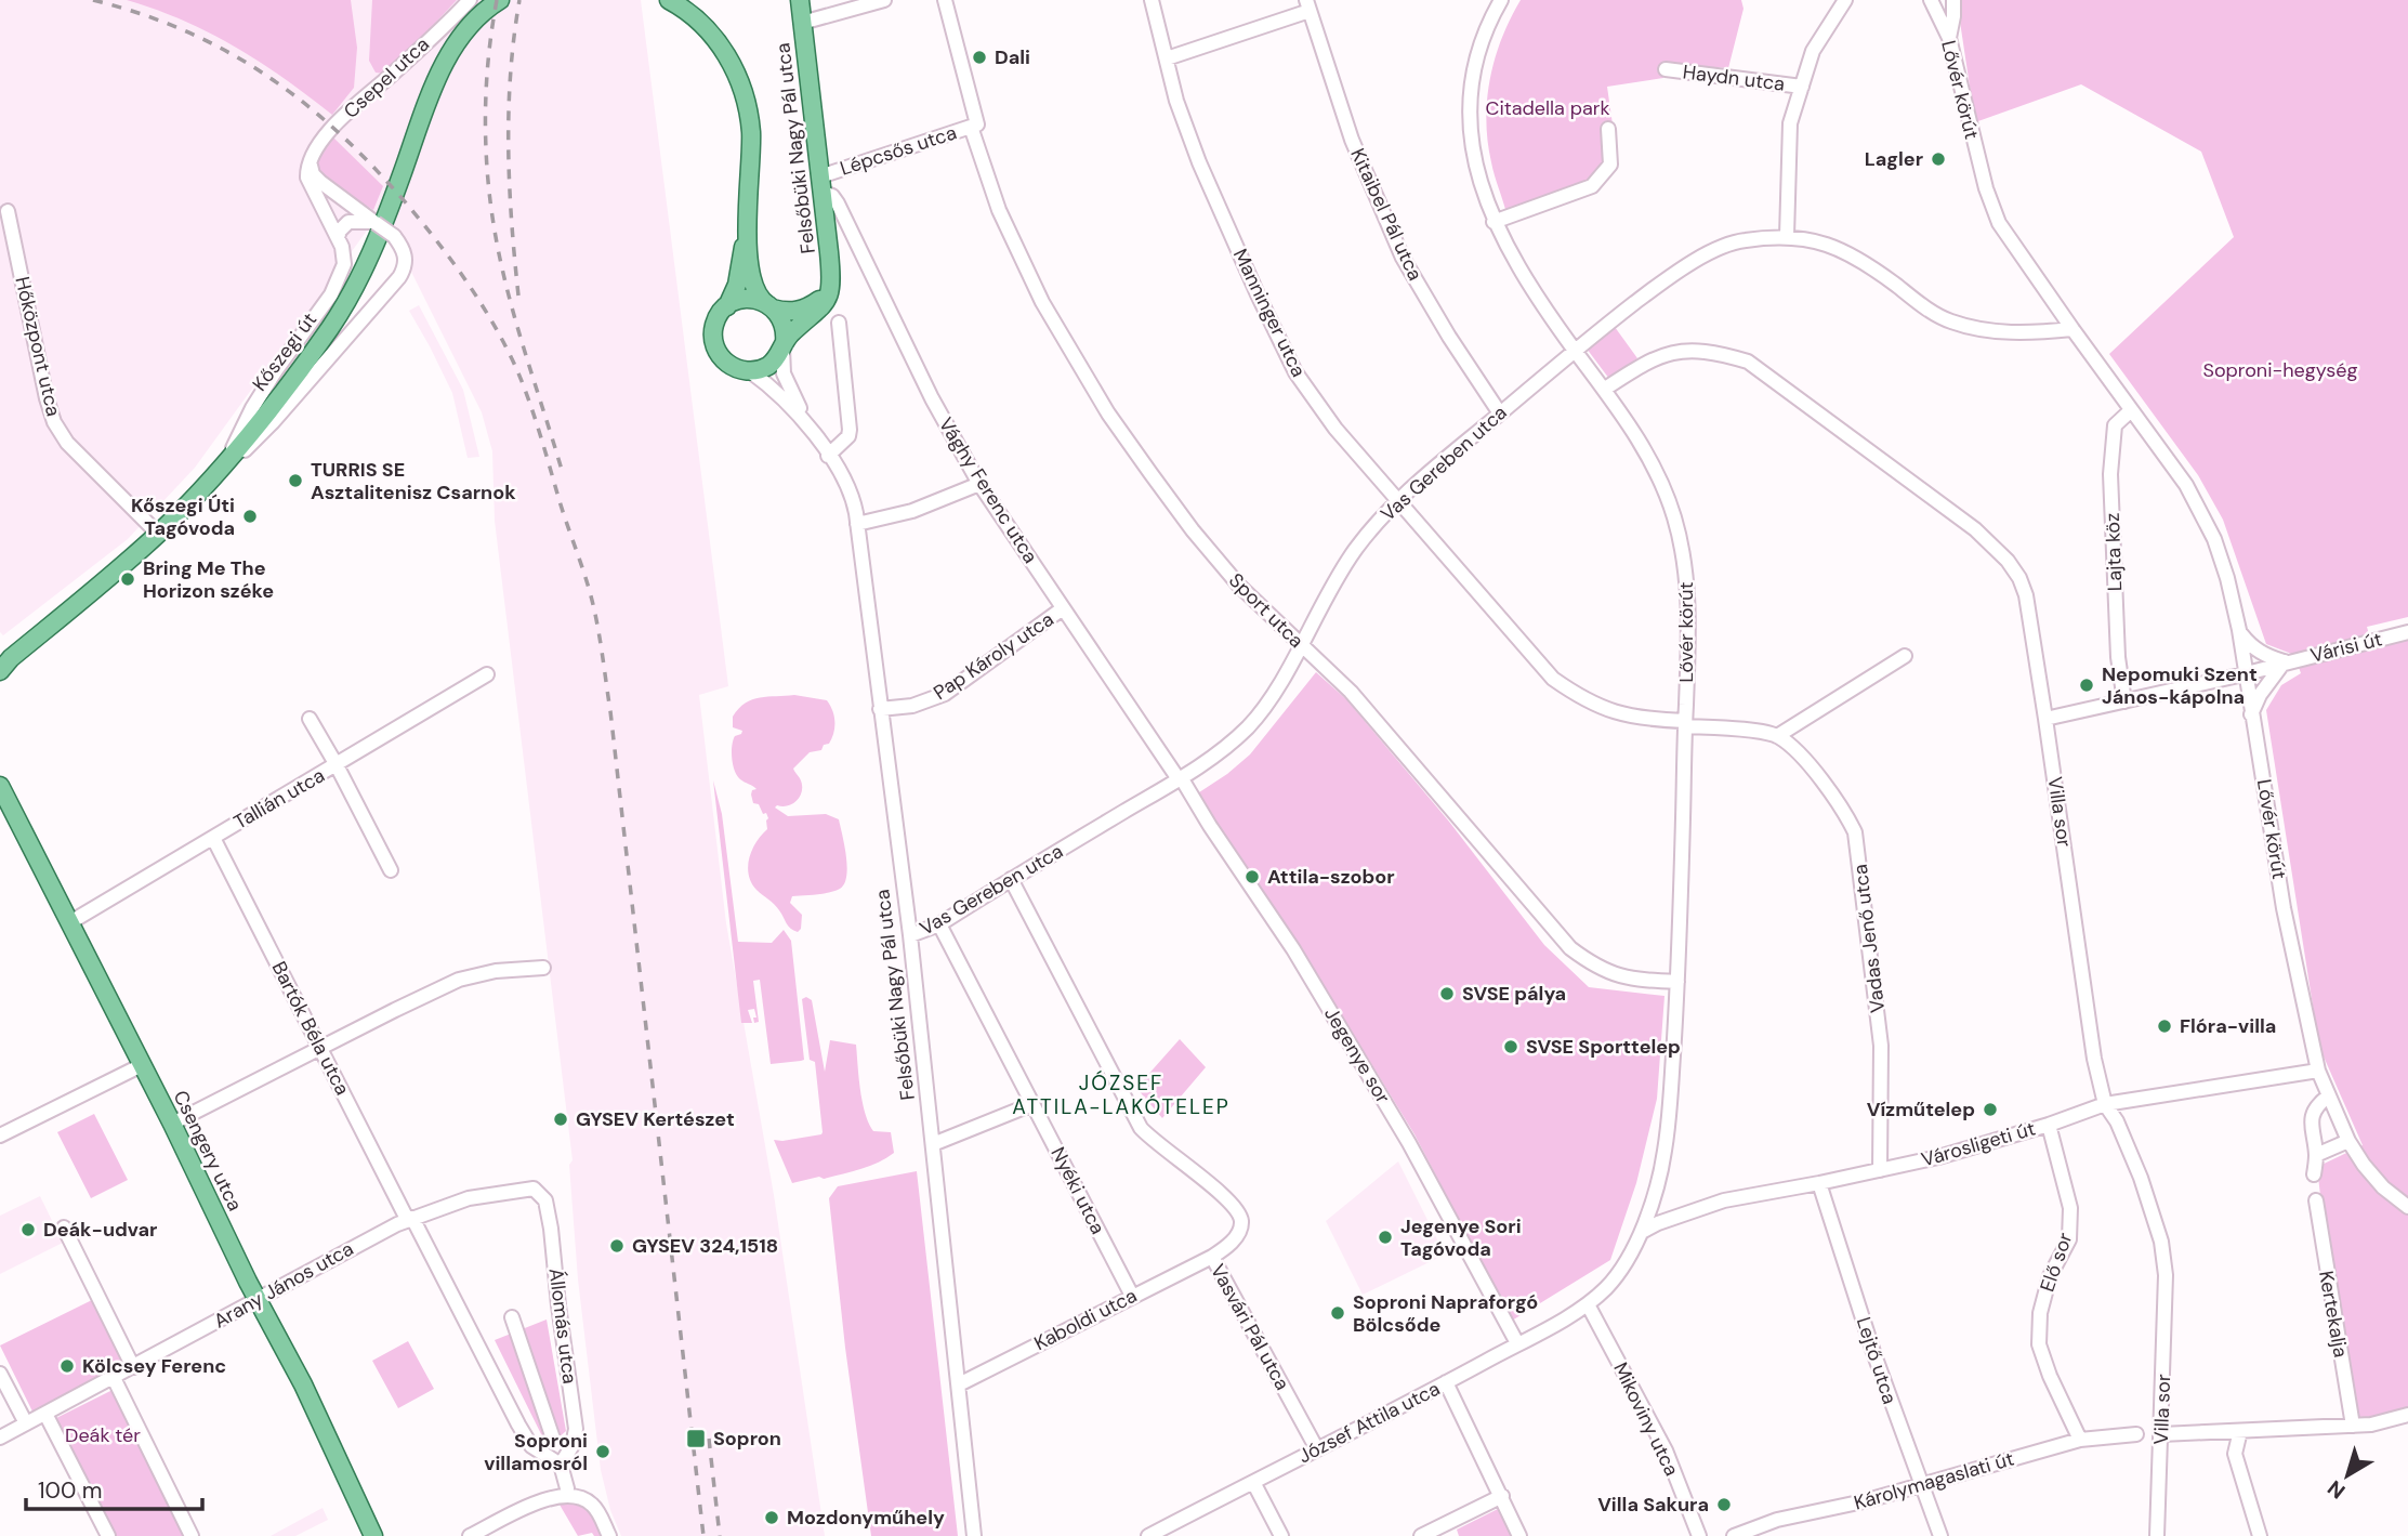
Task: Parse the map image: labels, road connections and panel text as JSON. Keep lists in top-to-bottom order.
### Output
{
  "streets": {
    "main road": ["Felsőbüki Nagy Pál utca", "Kőszegi út", "Csengery utca"],
    "street": [
      "Csepel utca",
      "Haydn utca",
      "Lővér körút",
      "Lépcsős utca",
      "Kitaibel Pál utca",
      "Manninger utca",
      "Hőközpont utca",
      "Vas Gereben utca",
      "Vághy Ferenc utca",
      "Lajta köz",
      "Sport utca",
      "Várisi út",
      "Pap Károly utca",
      "Tallián utca",
      "Villa sor",
      "Vadas Jenő utca",
      "Bartók Béla utca",
      "Jegenye sor",
      "Városligeti út",
      "Nyéki utca",
      "Elő sor",
      "Arany János utca",
      "Kertekalja",
      "Kaboldi utca",
      "Állomás utca",
      "Vasvári Pál utca",
      "Lejtő utca",
      "Mikoviny utca",
      "József Attila utca",
      "Károlymagaslati út"
    ]
  },
  "crossings": [
    ["Lővér körút", "Manninger utca"],
    ["Lővér körút", "Vas Gereben utca"],
    ["Lővér körút", "Lajta köz"],
    ["Lővér körút", "Sport utca"],
    ["Lővér körút", "Várisi út"],
    ["Lővér körút", "Villa sor"],
    ["Lővér körút", "Városligeti út"],
    ["Lővér körút", "Mikoviny utca"],
    ["Lővér körút", "József Attila utca"],
    ["Felsőbüki Nagy Pál utca", "Lépcsős utca"],
    ["Felsőbüki Nagy Pál utca", "Vas Gereben utca"],
    ["Felsőbüki Nagy Pál utca", "Vághy Ferenc utca"],
    ["Felsőbüki Nagy Pál utca", "Pap Károly utca"],
    ["Felsőbüki Nagy Pál utca", "Kaboldi utca"],
    ["Lépcsős utca", "Vághy Ferenc utca"],
    ["Lépcsős utca", "Sport utca"],
    ["Kitaibel Pál utca", "Vas Gereben utca"],
    ["Manninger utca", "Vas Gereben utca"],
    ["Hőközpont utca", "Kőszegi út"],
    ["Vas Gereben utca", "Vághy Ferenc utca"],
    ["Vas Gereben utca", "Sport utca"],
    ["Vas Gereben utca", "Jegenye sor"],
    ["Vas Gereben utca", "Nyéki utca"],
    ["Vas Gereben utca", "Vasvári Pál utca"],
    ["Vághy Ferenc utca", "Pap Károly utca"],
    ["Vághy Ferenc utca", "Jegenye sor"],
    ["Lajta köz", "Várisi út"],
    ["Várisi út", "Villa sor"],
    ["Tallián utca", "Bartók Béla utca"],
    ["Tallián utca", "Csengery utca"],
    ["Villa sor", "Városligeti út"],
    ["Vadas Jenő utca", "Városligeti út"],
    ["Bartók Béla utca", "Arany János utca"],
    ["Bartók Béla utca", "Állomás utca"],
    ["Jegenye sor", "József Attila utca"],
    ["Városligeti út", "Elő sor"],
    ["Városligeti út", "Lejtő utca"],
    ["Csengery utca", "Arany János utca"],
    ["Nyéki utca", "Kaboldi utca"],
    ["Elő sor", "Károlymagaslati út"],
    ["Arany János utca", "Állomás utca"],
    ["Kaboldi utca", "Vasvári Pál utca"],
    ["Vasvári Pál utca", "József Attila utca"],
    ["Lejtő utca", "Károlymagaslati út"],
    ["Mikoviny utca", "József Attila utca"]
  ],
  "districts": ["JÓZSEF ATTILA-LAKÓTELEP"],
  "parks": ["Citadella park", "Soproni-hegység", "Deák tér"],
  "places": {
    "other": [
      "Dali",
      "Lagler",
      "TURRIS SE Asztalitenisz Csarnok",
      "Kőszegi Úti Tagóvoda",
      "Bring Me The Horizon széke",
      "Nepomuki Szent János-kápolna",
      "Attila-szobor",
      "SVSE pálya",
      "Flóra-villa",
      "SVSE Sporttelep",
      "Vízműtelep",
      "GYSEV Kertészet",
      "Deák-udvar",
      "Jegenye Sori Tagóvoda",
      "GYSEV 324,1518",
      "Soproni Napraforgó Bölcsőde",
      "Kölcsey Ferenc",
      "Soproni villamosról",
      "Villa Sakura",
      "Mozdonyműhely"
    ],
    "transit": ["Sopron"]
  },
  "scale_bar": "100 m",
  "north": "bottom left"
}
